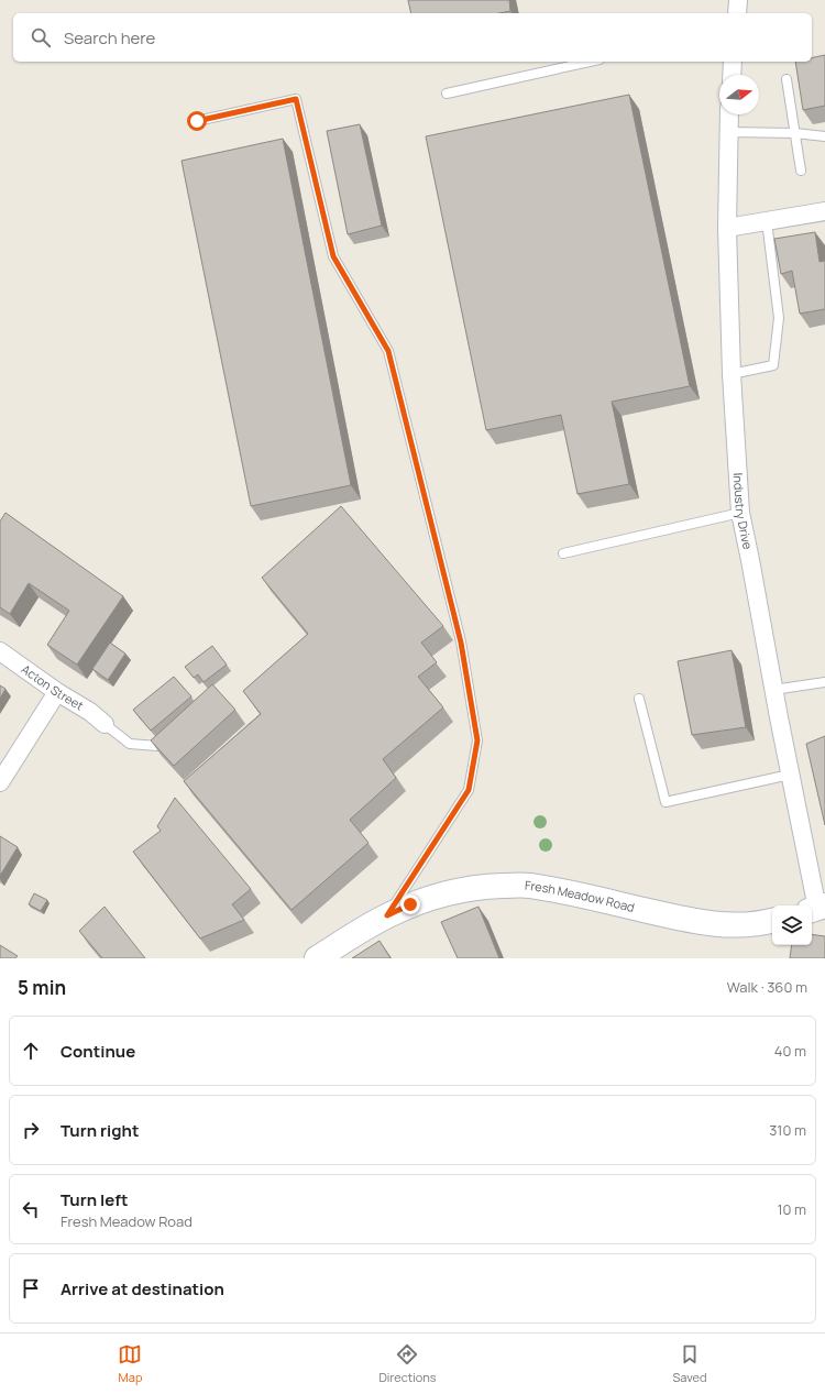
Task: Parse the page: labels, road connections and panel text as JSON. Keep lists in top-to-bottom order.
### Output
{
  "streets": {
    "street": ["Industry Drive", "Acton Street", "Fresh Meadow Road"]
  },
  "north": "right",
  "page": {
    "search": "Search here",
    "heading": ["5 min", "Walk · 360 m"],
    "list": [
      ["Continue", "40 m"],
      ["Turn right", "310 m"],
      ["Turn left", "Fresh Meadow Road", "10 m"],
      "Arrive at destination"
    ],
    "nav": ["Map", "Directions", "Saved"]
  }
}
